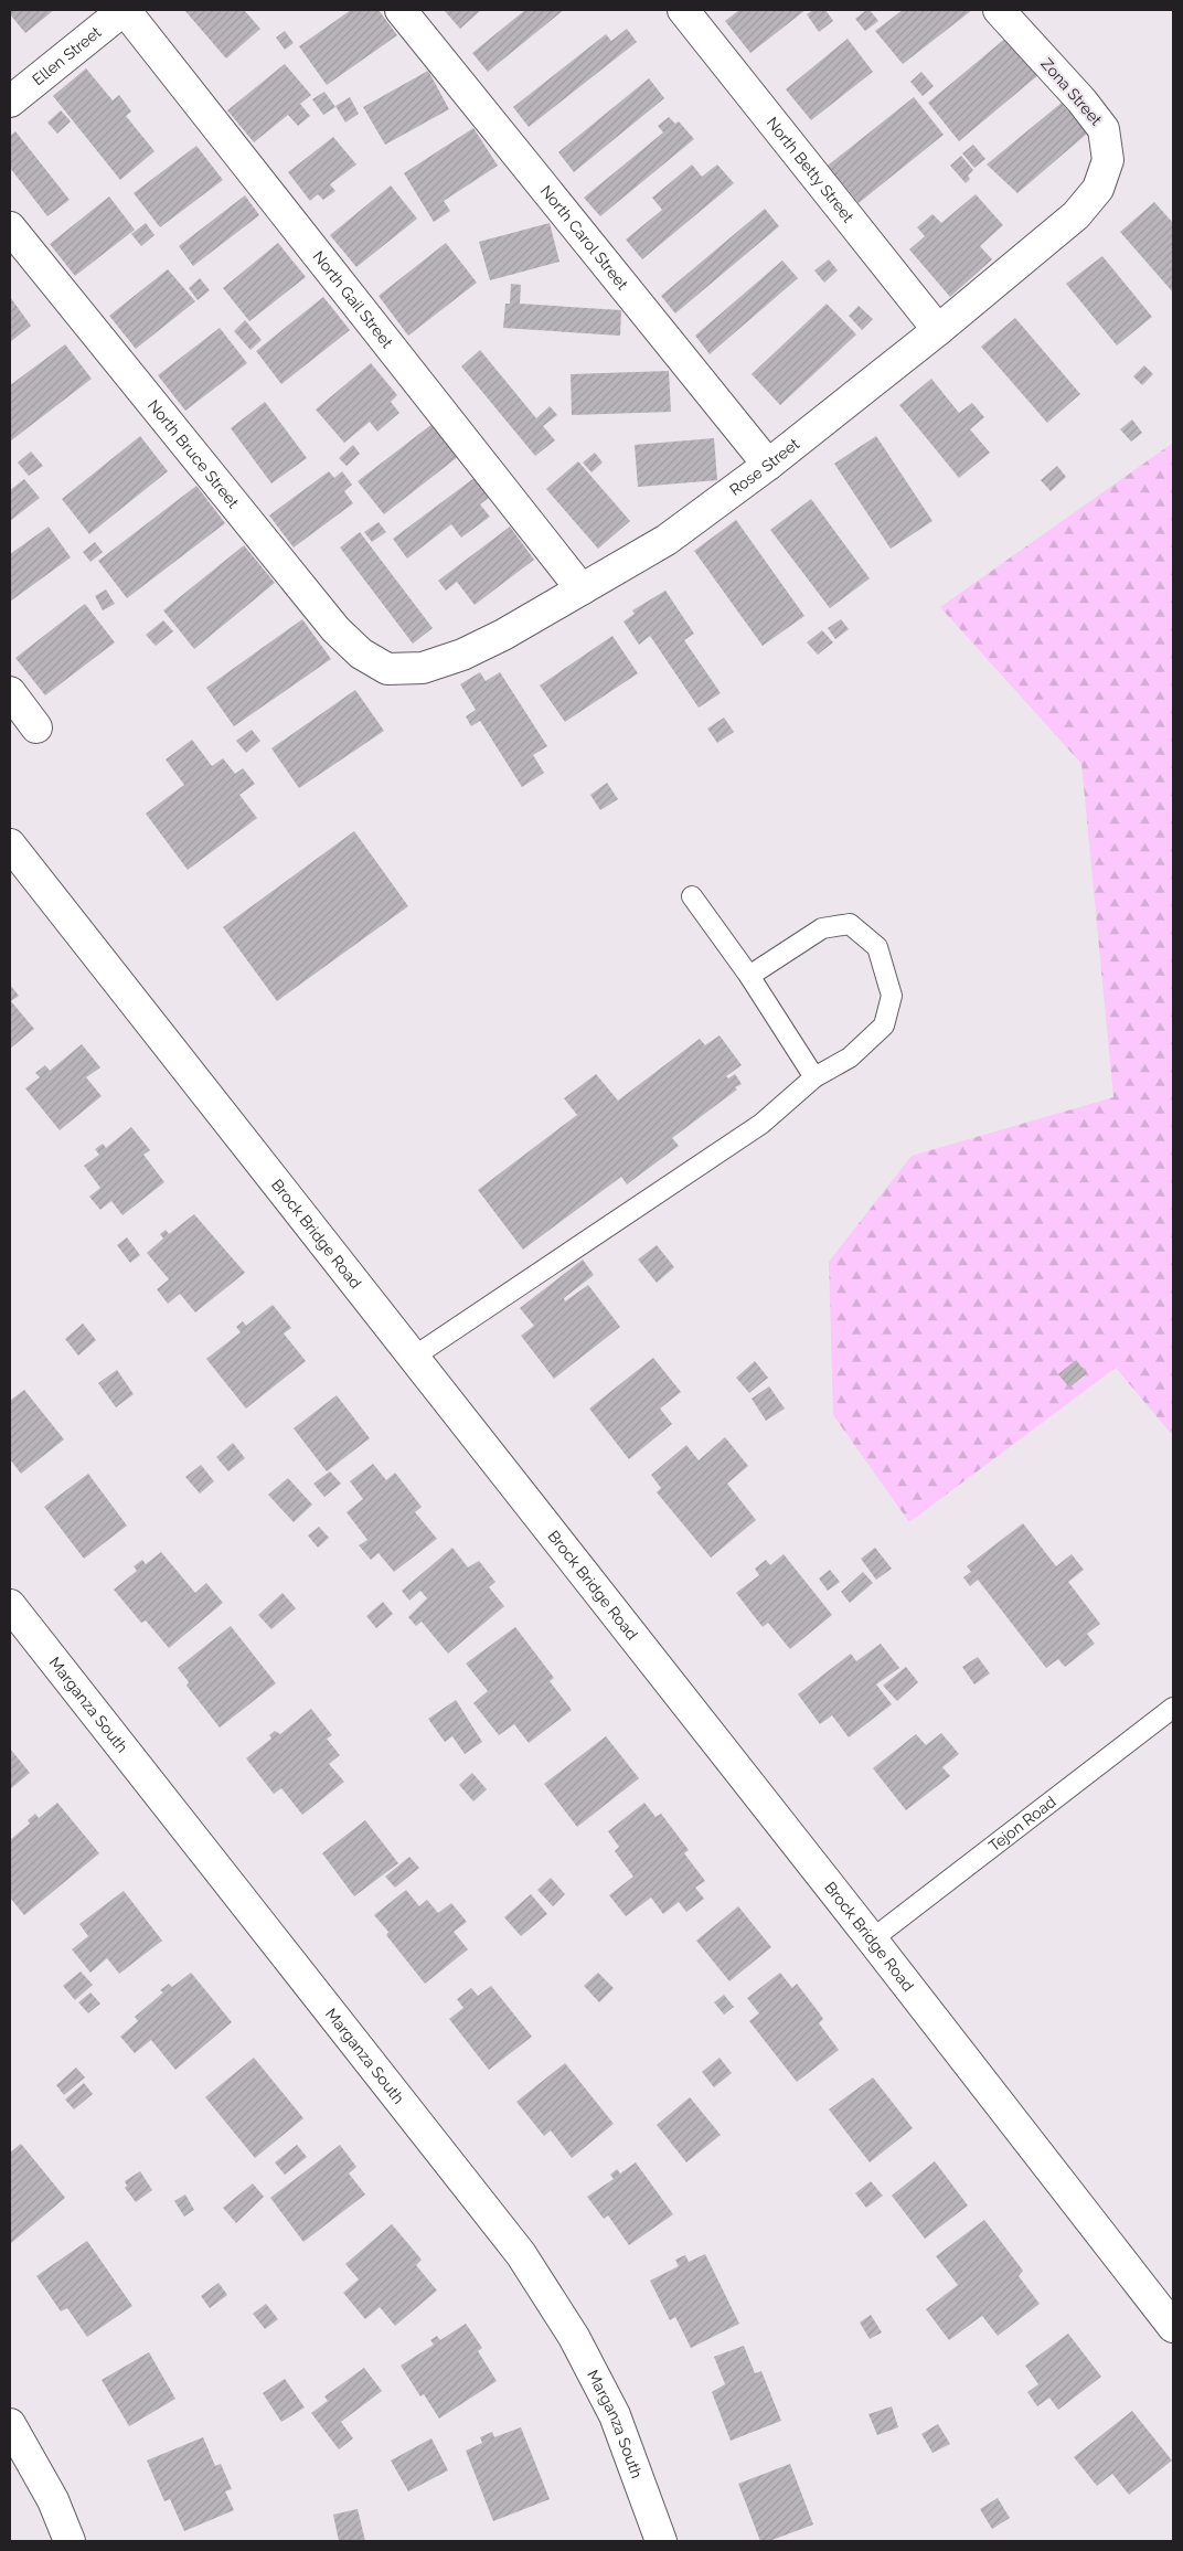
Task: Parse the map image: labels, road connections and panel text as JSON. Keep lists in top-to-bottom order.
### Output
{
  "streets": {
    "street": [
      "Ellen Street",
      "Zona Street",
      "North Betty Street",
      "North Carol Street",
      "North Gail Street",
      "North Bruce Street",
      "Rose Street",
      "Brock Bridge Road",
      "Marganza South"
    ],
    "lane": ["Tejon Road"]
  },
  "crossings": [
    ["Ellen Street", "North Gail Street"],
    ["Zona Street", "Rose Street"],
    ["North Betty Street", "Rose Street"],
    ["North Carol Street", "Rose Street"],
    ["North Gail Street", "Rose Street"],
    ["North Bruce Street", "Rose Street"],
    ["Brock Bridge Road", "Tejon Road"]
  ]
}
